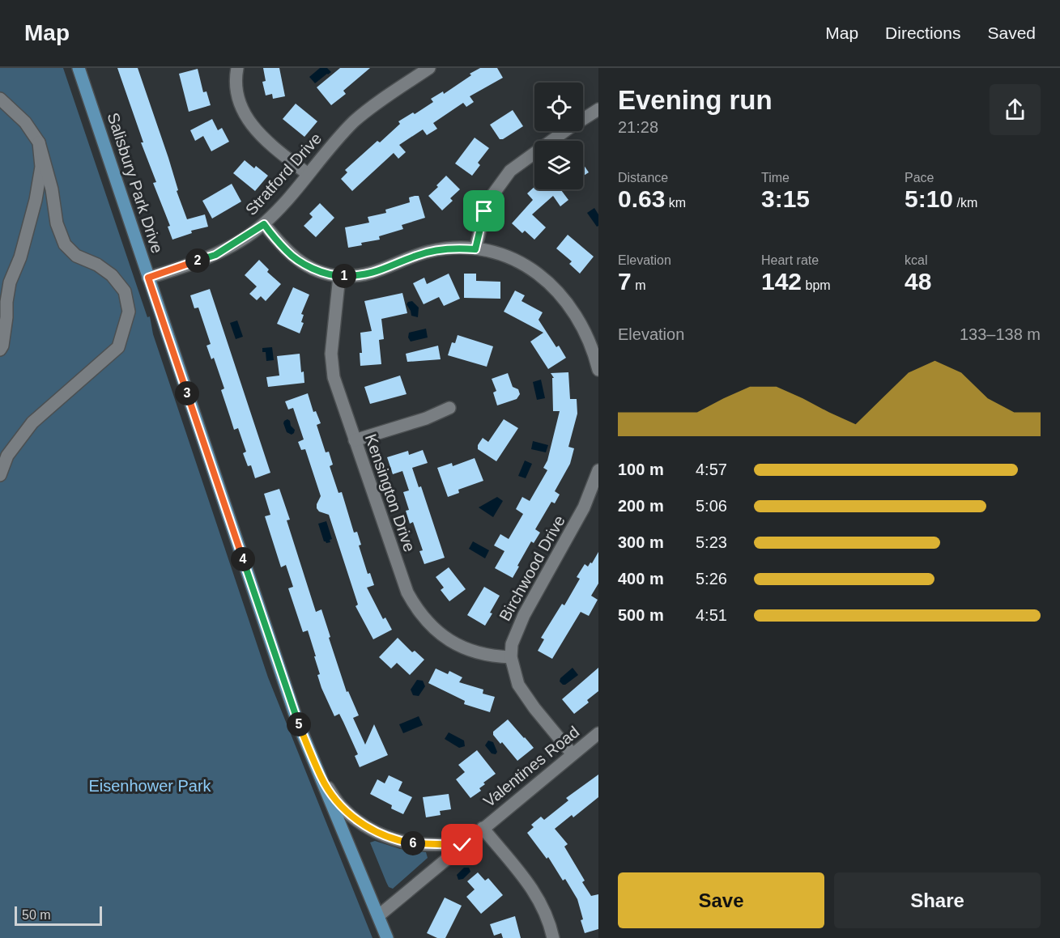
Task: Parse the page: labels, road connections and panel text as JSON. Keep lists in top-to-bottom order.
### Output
{
  "streets": {
    "main road": ["Salisbury Park Drive"],
    "street": [
      "Stratford Drive",
      "Kensington Drive",
      "Birchwood Drive",
      "Valentines Road"
    ]
  },
  "crossings": [
    ["Stratford Drive", "Salisbury Park Drive"],
    ["Salisbury Park Drive", "Valentines Road"],
    ["Kensington Drive", "Birchwood Drive"],
    ["Birchwood Drive", "Valentines Road"]
  ],
  "parks": ["Eisenhower Park"],
  "scale_bar": "50 m",
  "page": {
    "header": "Map",
    "nav": ["Map", "Directions", "Saved"],
    "heading": ["Evening run", "21:28"],
    "stats": [
      ["Distance", "0.63 km"],
      ["Time", "3:15"],
      ["Pace", "5:10 /km"],
      ["Elevation", "7 m"],
      ["Heart rate", "142 bpm"],
      ["kcal", "48"]
    ],
    "pins": [
      "2",
      "1",
      "3",
      "4",
      "5",
      "6"
    ],
    "chart": ["Elevation", "133–138 m"],
    "list": [
      {
        "name": "100 m",
        "note": "4:57"
      },
      {
        "name": "200 m",
        "note": "5:06"
      },
      {
        "name": "300 m",
        "note": "5:23"
      },
      {
        "name": "400 m",
        "note": "5:26"
      },
      {
        "name": "500 m",
        "note": "4:51"
      }
    ],
    "buttons": ["Save", "Share"],
    "scale": "50 m"
  }
}
